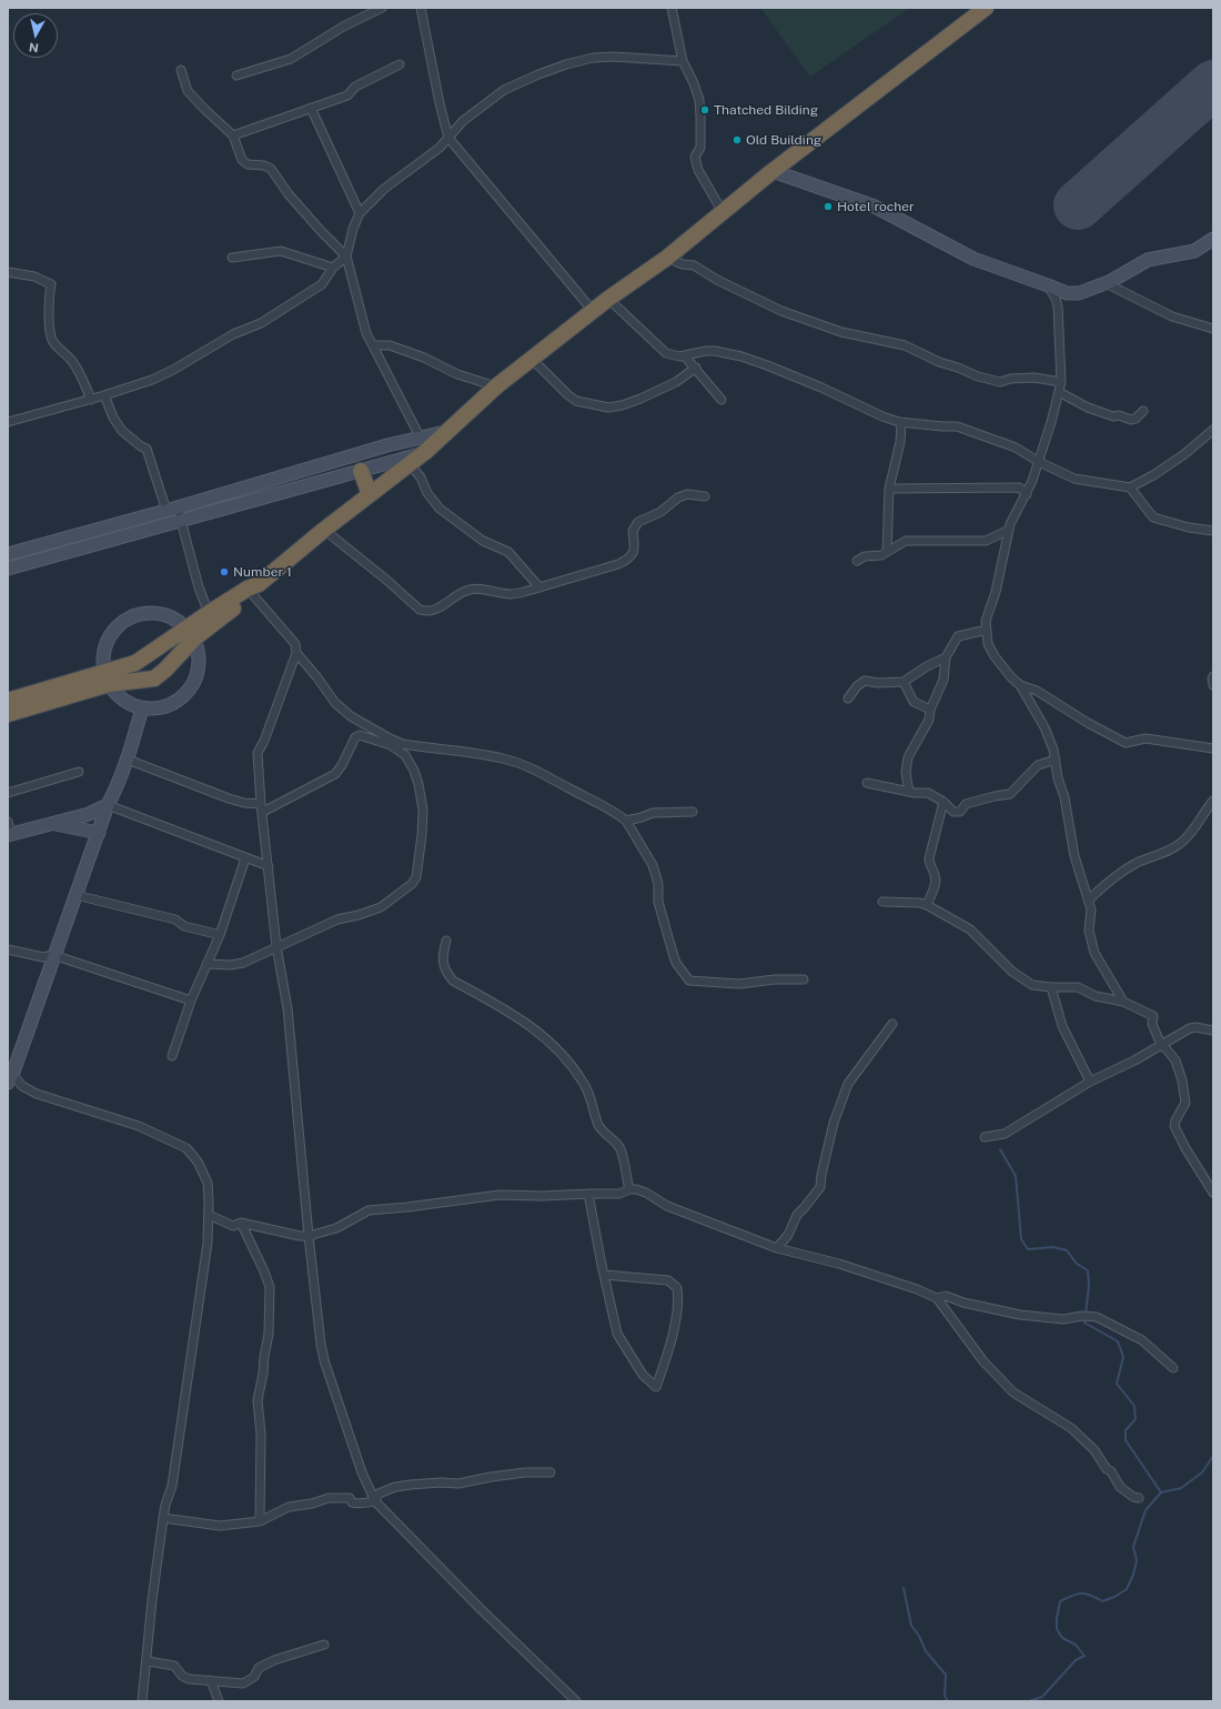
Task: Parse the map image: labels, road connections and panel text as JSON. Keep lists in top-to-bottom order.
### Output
{
  "places": [
    "Thatched Bilding",
    "Old Building",
    "Hotel rocher",
    "Number 1"
  ],
  "north": "bottom"
}
